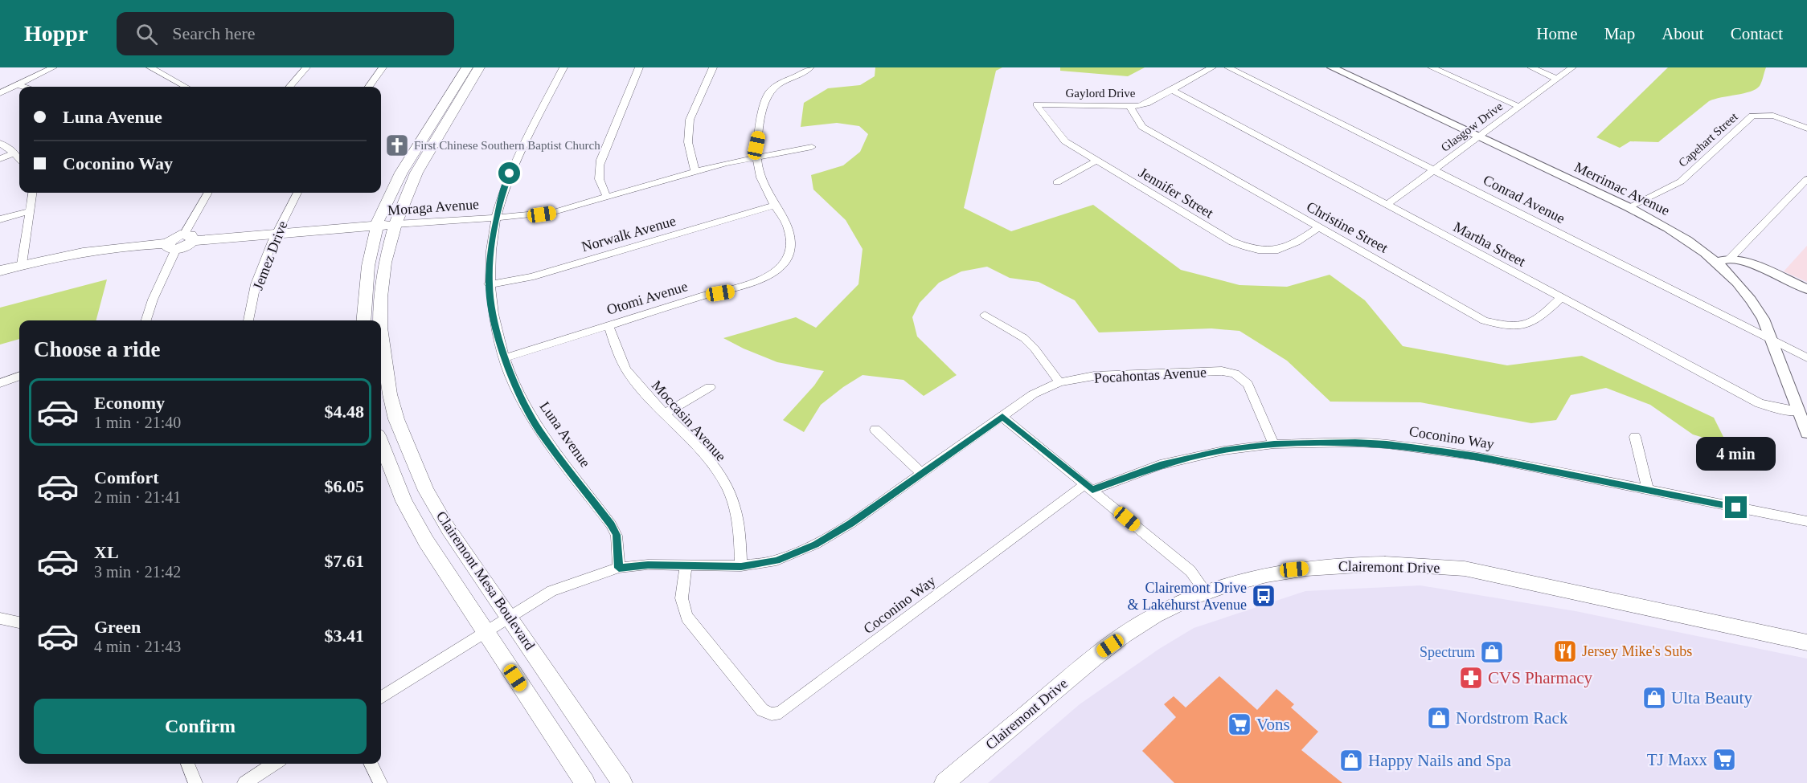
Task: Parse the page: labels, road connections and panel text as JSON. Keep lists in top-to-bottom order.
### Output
{
  "streets": {
    "main road": ["Moraga Avenue", "Clairemont Drive", "Clairemont Mesa Boulevard"],
    "street": [
      "Gaylord Drive",
      "Glasgow Drive",
      "Capehart Street",
      "Merrimac Avenue",
      "Jennifer Street",
      "Conrad Avenue",
      "Christine Street",
      "Norwalk Avenue",
      "Martha Street",
      "Jemez Drive",
      "Otomi Avenue",
      "Pocahontas Avenue",
      "Moccasin Avenue",
      "Luna Avenue",
      "Coconino Way"
    ]
  },
  "crossings": [
    ["Gaylord Drive", "Jennifer Street"],
    ["Gaylord Drive", "Christine Street"],
    ["Gaylord Drive", "Martha Street"],
    ["Glasgow Drive", "Merrimac Avenue"],
    ["Glasgow Drive", "Conrad Avenue"],
    ["Glasgow Drive", "Martha Street"],
    ["Capehart Street", "Merrimac Avenue"],
    ["Merrimac Avenue", "Conrad Avenue"],
    ["Merrimac Avenue", "Martha Street"],
    ["Jennifer Street", "Christine Street"],
    ["Moraga Avenue", "Jemez Drive"],
    ["Moraga Avenue", "Luna Avenue"],
    ["Moraga Avenue", "Clairemont Mesa Boulevard"],
    ["Christine Street", "Martha Street"],
    ["Norwalk Avenue", "Otomi Avenue"],
    ["Norwalk Avenue", "Luna Avenue"],
    ["Otomi Avenue", "Moccasin Avenue"],
    ["Otomi Avenue", "Luna Avenue"],
    ["Pocahontas Avenue", "Moccasin Avenue"],
    ["Pocahontas Avenue", "Luna Avenue"],
    ["Pocahontas Avenue", "Coconino Way"],
    ["Pocahontas Avenue", "Clairemont Mesa Boulevard"]
  ],
  "places": {
    "church": ["First Chinese Southern Baptist Church"],
    "bus stop": ["Clairemont Drive & Lakehurst Avenue"],
    "restaurant": ["Jersey Mike's Subs"],
    "shop": [
      "Spectrum",
      "Ulta Beauty",
      "Nordstrom Rack",
      "Happy Nails and Spa"
    ],
    "pharmacy": ["CVS Pharmacy"],
    "supermarket": ["Vons", "TJ Maxx"]
  },
  "page": {
    "header": "Hoppr",
    "search": "Search here",
    "nav": [
      "Home",
      "Map",
      "About",
      "Contact"
    ],
    "banner": ["Luna Avenue", "Coconino Way"],
    "heading": "Choose a ride",
    "list": [
      {
        "name": "Economy",
        "note": "1 min · 21:40",
        "value": "$4.48"
      },
      {
        "name": "Comfort",
        "note": "2 min · 21:41",
        "value": "$6.05"
      },
      {
        "name": "XL",
        "note": "3 min · 21:42",
        "value": "$7.61"
      },
      {
        "name": "Green",
        "note": "4 min · 21:43",
        "value": "$3.41"
      }
    ],
    "bubble": "4 min",
    "buttons": "Confirm"
  }
}
